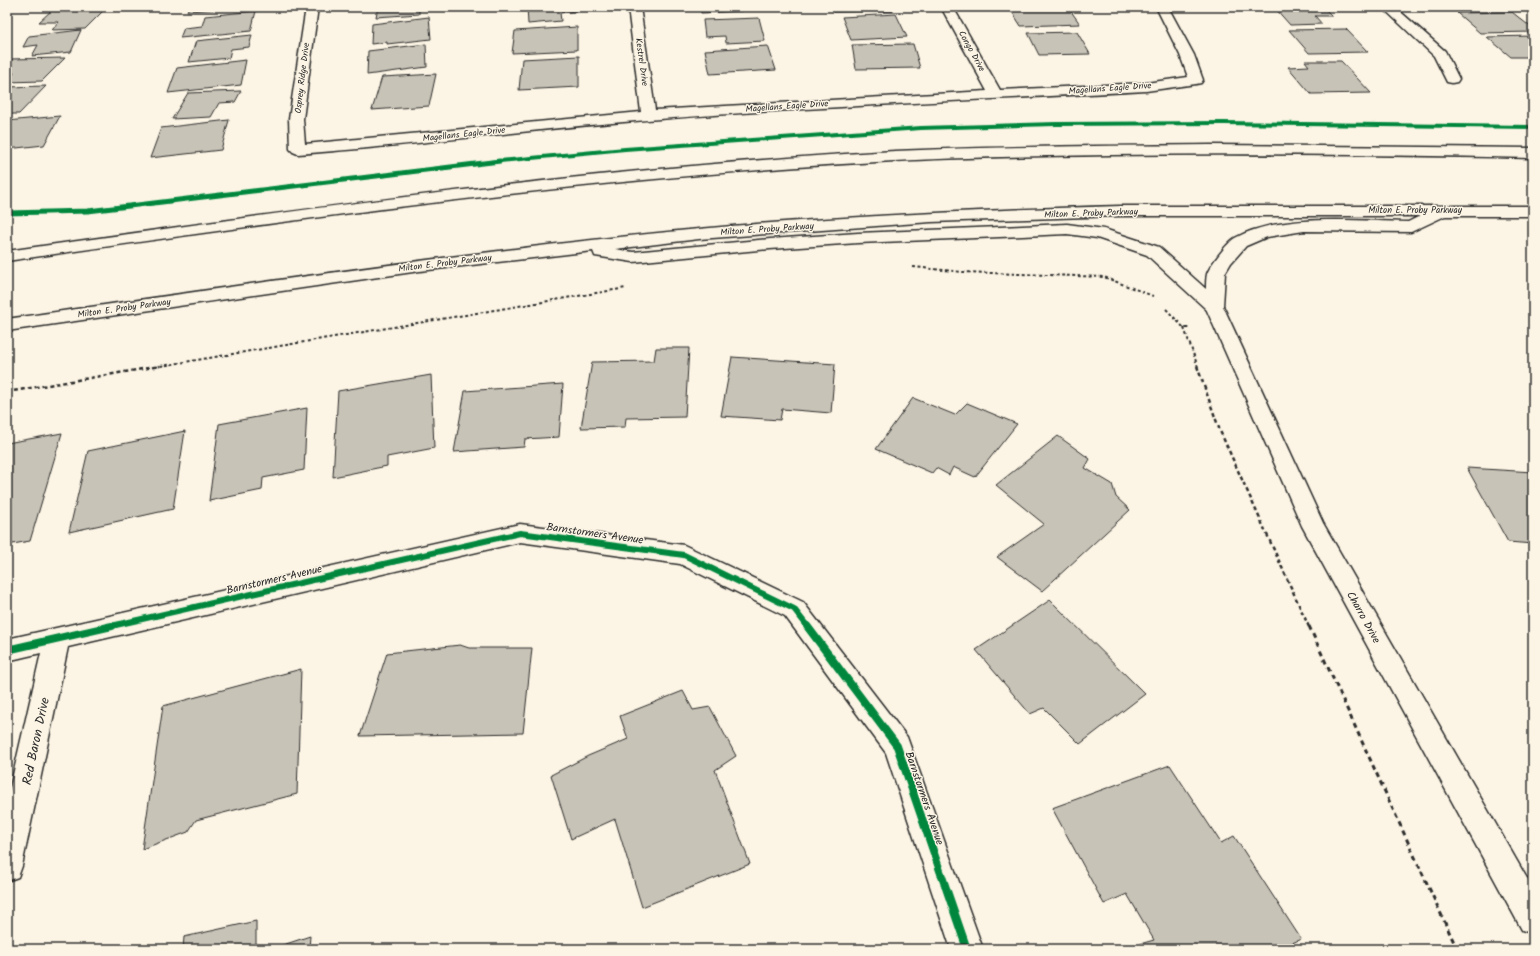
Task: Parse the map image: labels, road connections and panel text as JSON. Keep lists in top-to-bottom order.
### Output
{
  "streets": {
    "main road": [
      "Congo Drive",
      "Kestrel Drive",
      "Osprey Ridge Drive",
      "Magellans Eagle Drive",
      "Milton E. Proby Parkway",
      "Barnstormers Avenue",
      "Charro Drive",
      "Red Baron Drive"
    ]
  },
  "crossings": [
    ["Congo Drive", "Magellans Eagle Drive"],
    ["Kestrel Drive", "Magellans Eagle Drive"],
    ["Osprey Ridge Drive", "Magellans Eagle Drive"],
    ["Barnstormers Avenue", "Red Baron Drive"]
  ]
}
